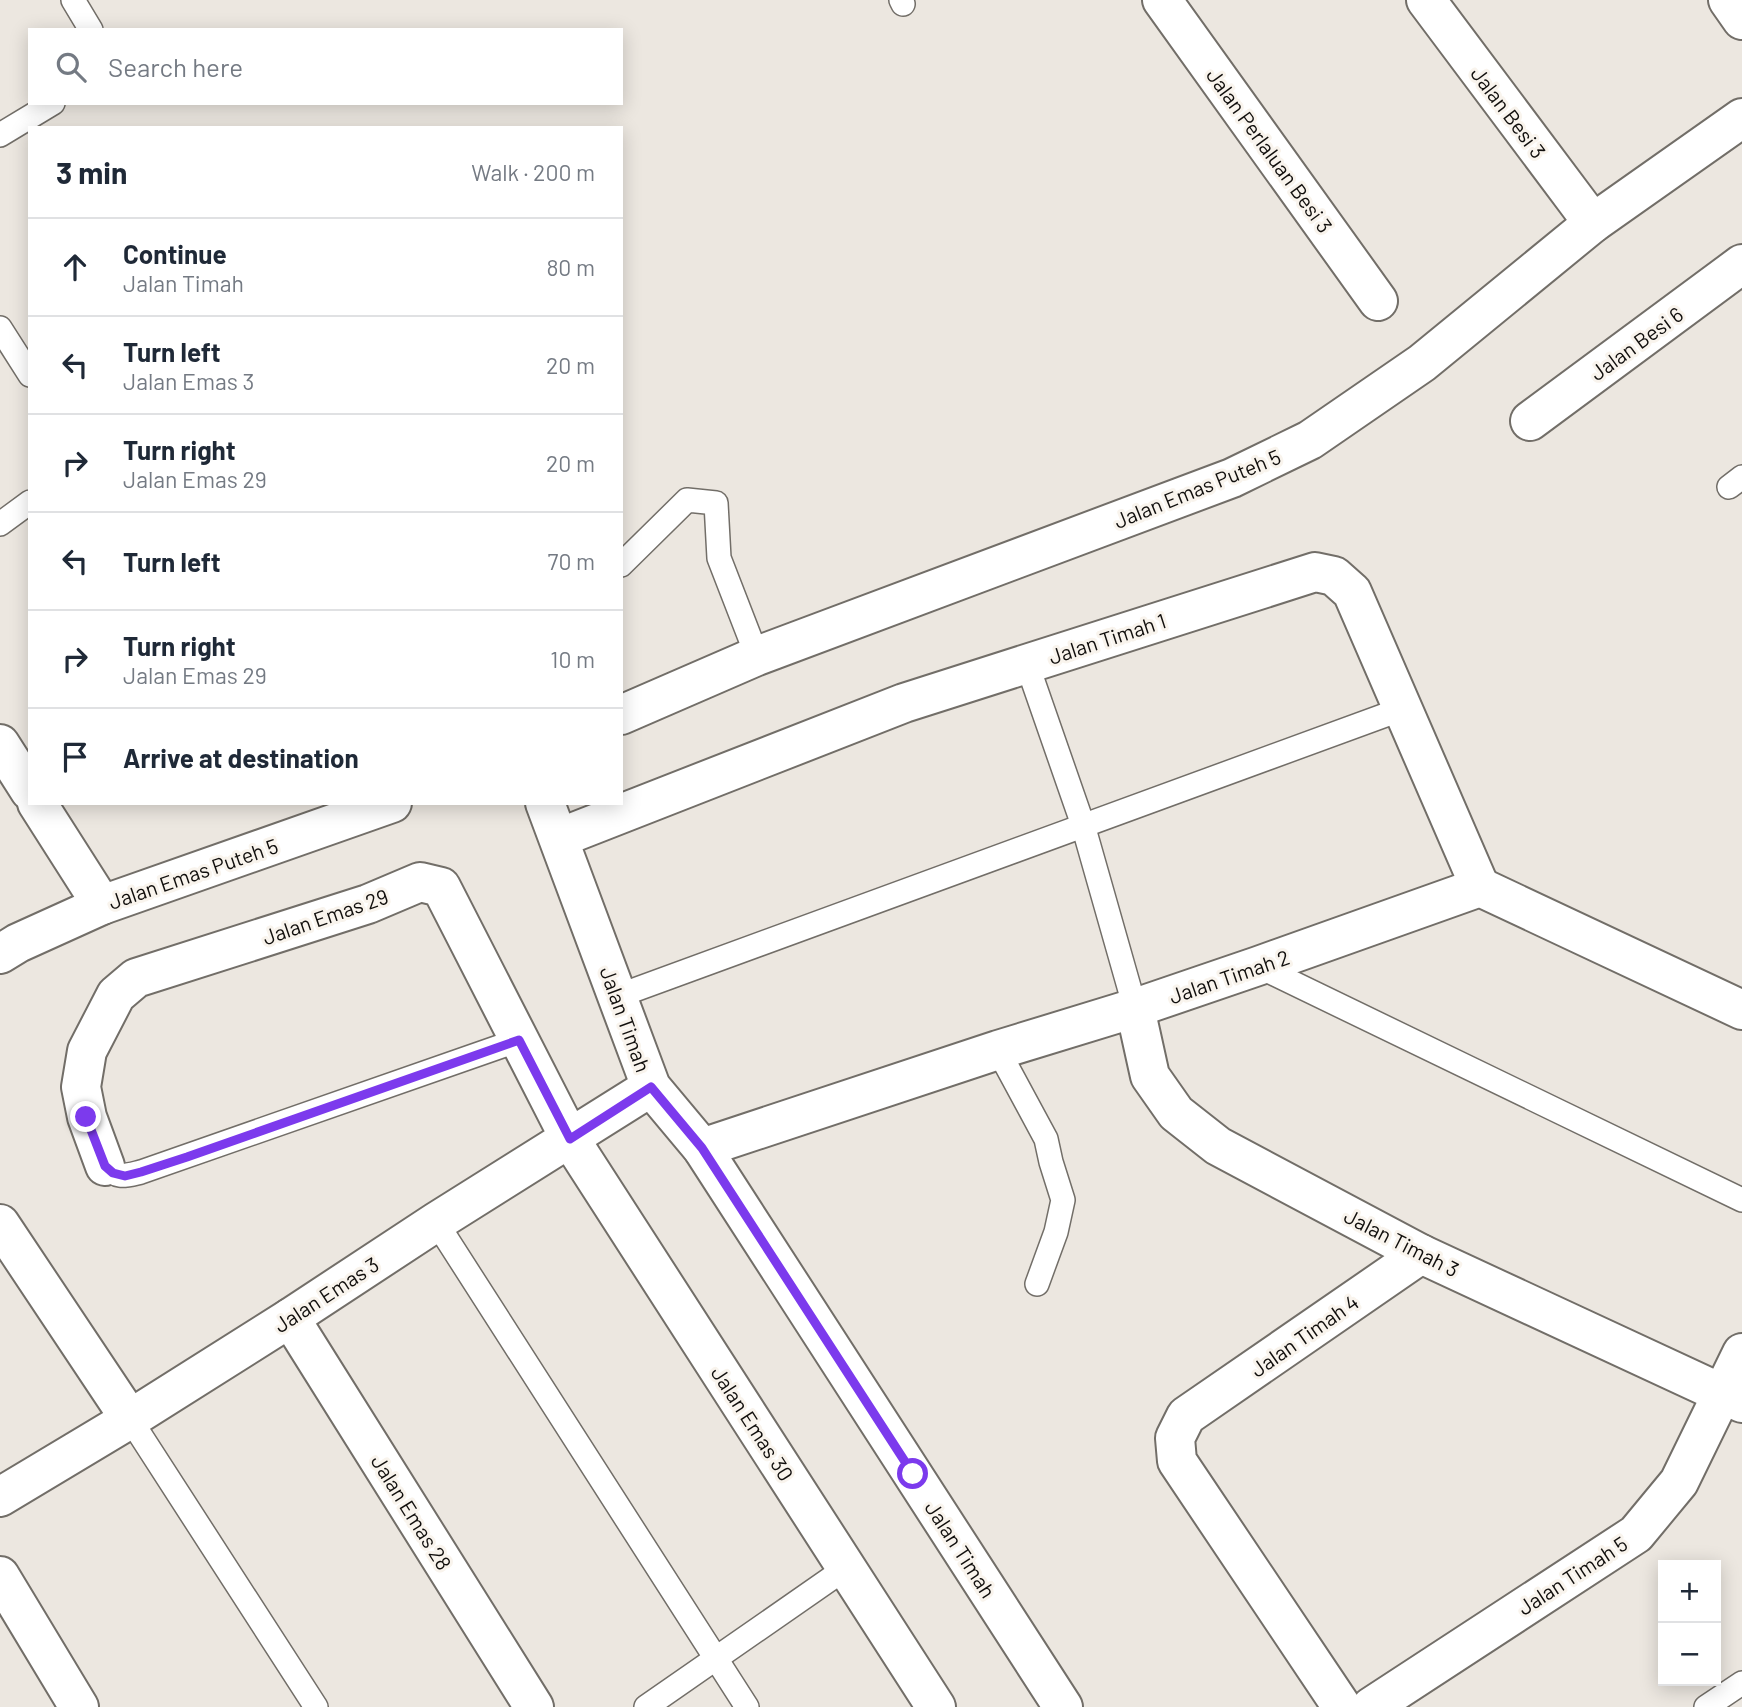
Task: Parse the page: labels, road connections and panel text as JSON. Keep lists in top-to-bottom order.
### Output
{
  "streets": {
    "street": [
      "Jalan Besi 3",
      "Jalan Perlaluan Besi 3",
      "Jalan Besi 6",
      "Jalan Emas Puteh 5",
      "Jalan Timah 1",
      "Jalan Emas 29",
      "Jalan Timah 2",
      "Jalan Timah",
      "Jalan Timah 3",
      "Jalan Emas 3",
      "Jalan Timah 4",
      "Jalan Emas 30",
      "Jalan Emas 28",
      "Jalan Timah 5"
    ]
  },
  "crossings": [
    ["Jalan Besi 3", "Jalan Emas Puteh 5"],
    ["Jalan Timah 1", "Jalan Timah 2"],
    ["Jalan Timah 1", "Jalan Timah"],
    ["Jalan Emas 29", "Jalan Emas 3"],
    ["Jalan Emas 29", "Jalan Emas 30"],
    ["Jalan Timah 2", "Jalan Timah"],
    ["Jalan Timah 2", "Jalan Timah 3"],
    ["Jalan Timah", "Jalan Emas 3"],
    ["Jalan Timah 3", "Jalan Timah 4"],
    ["Jalan Timah 3", "Jalan Timah 5"],
    ["Jalan Emas 3", "Jalan Emas 30"],
    ["Jalan Emas 3", "Jalan Emas 28"]
  ],
  "page": {
    "search": "Search here",
    "heading": ["3 min", "Walk · 200 m"],
    "list": [
      ["Continue", "Jalan Timah", "80 m"],
      ["Turn left", "Jalan Emas 3", "20 m"],
      ["Turn right", "Jalan Emas 29", "20 m"],
      ["Turn left", "70 m"],
      ["Turn right", "Jalan Emas 29", "10 m"],
      "Arrive at destination"
    ],
    "map_buttons": ["+", "−"]
  }
}
